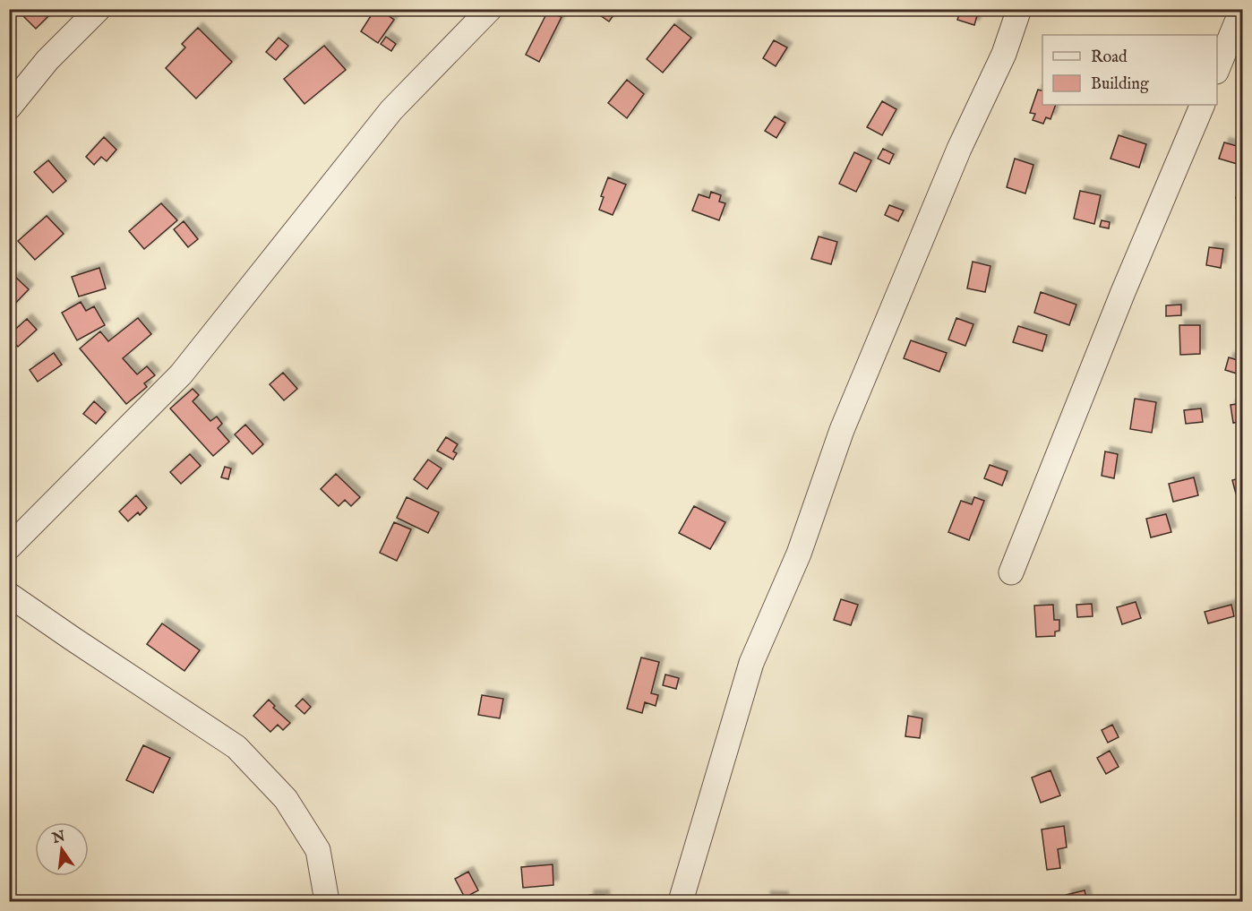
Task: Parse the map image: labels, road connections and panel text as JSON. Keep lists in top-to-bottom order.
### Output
{
  "legend": ["Road", "Building"],
  "north": "top"
}
